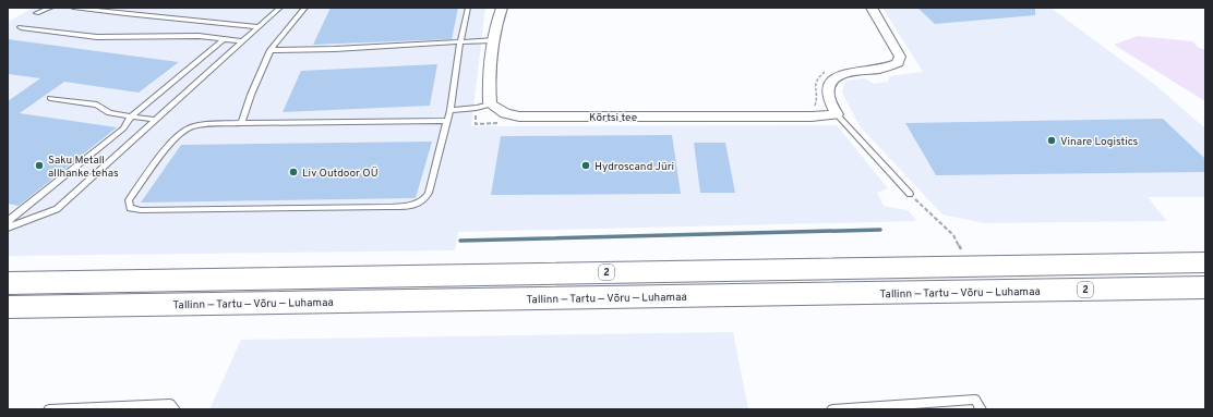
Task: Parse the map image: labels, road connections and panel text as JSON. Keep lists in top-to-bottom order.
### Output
{
  "streets": {
    "highway": ["2", "Tallinn — Tartu — Võru — Luhamaa"],
    "street": ["Kõrtsi tee"]
  },
  "places": [
    "Vinare Logistics",
    "Saku Metall allhanke tehas",
    "Hydroscand Jüri",
    "Liv Outdoor OÜ"
  ]
}
